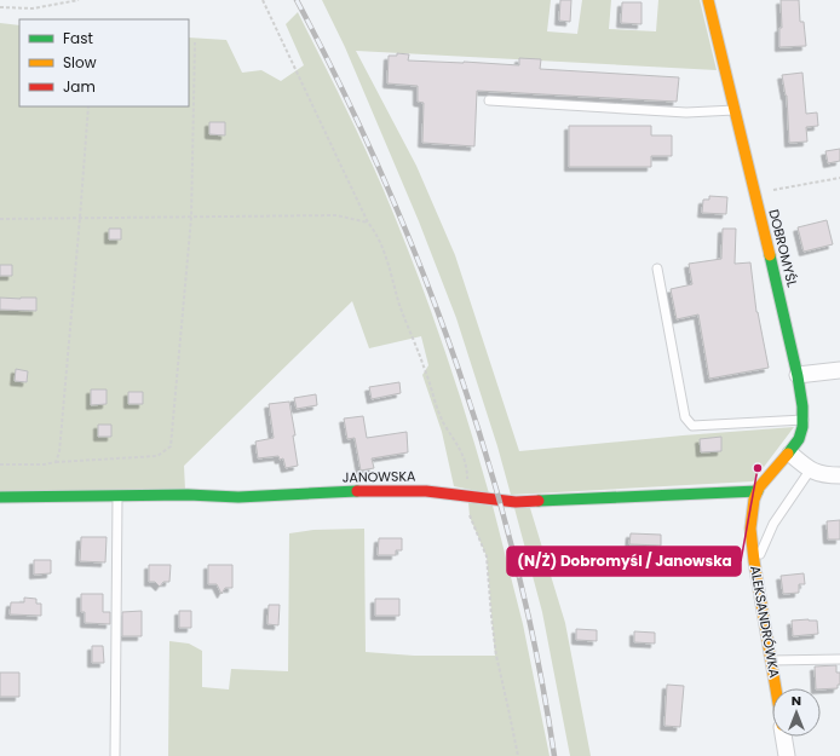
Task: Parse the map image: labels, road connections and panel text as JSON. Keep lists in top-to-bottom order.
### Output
{
  "streets": {
    "street": ["DOBROMYŚL", "JANOWSKA", "ALEKSANDRÓWKA"]
  },
  "crossings": [
    ["DOBROMYŚL", "JANOWSKA"],
    ["DOBROMYŚL", "ALEKSANDRÓWKA"],
    ["JANOWSKA", "ALEKSANDRÓWKA"]
  ],
  "places": ["(N/Ż) Dobromyśl / Janowska"],
  "legend": ["Fast", "Slow", "Jam"],
  "north": "top"
}
